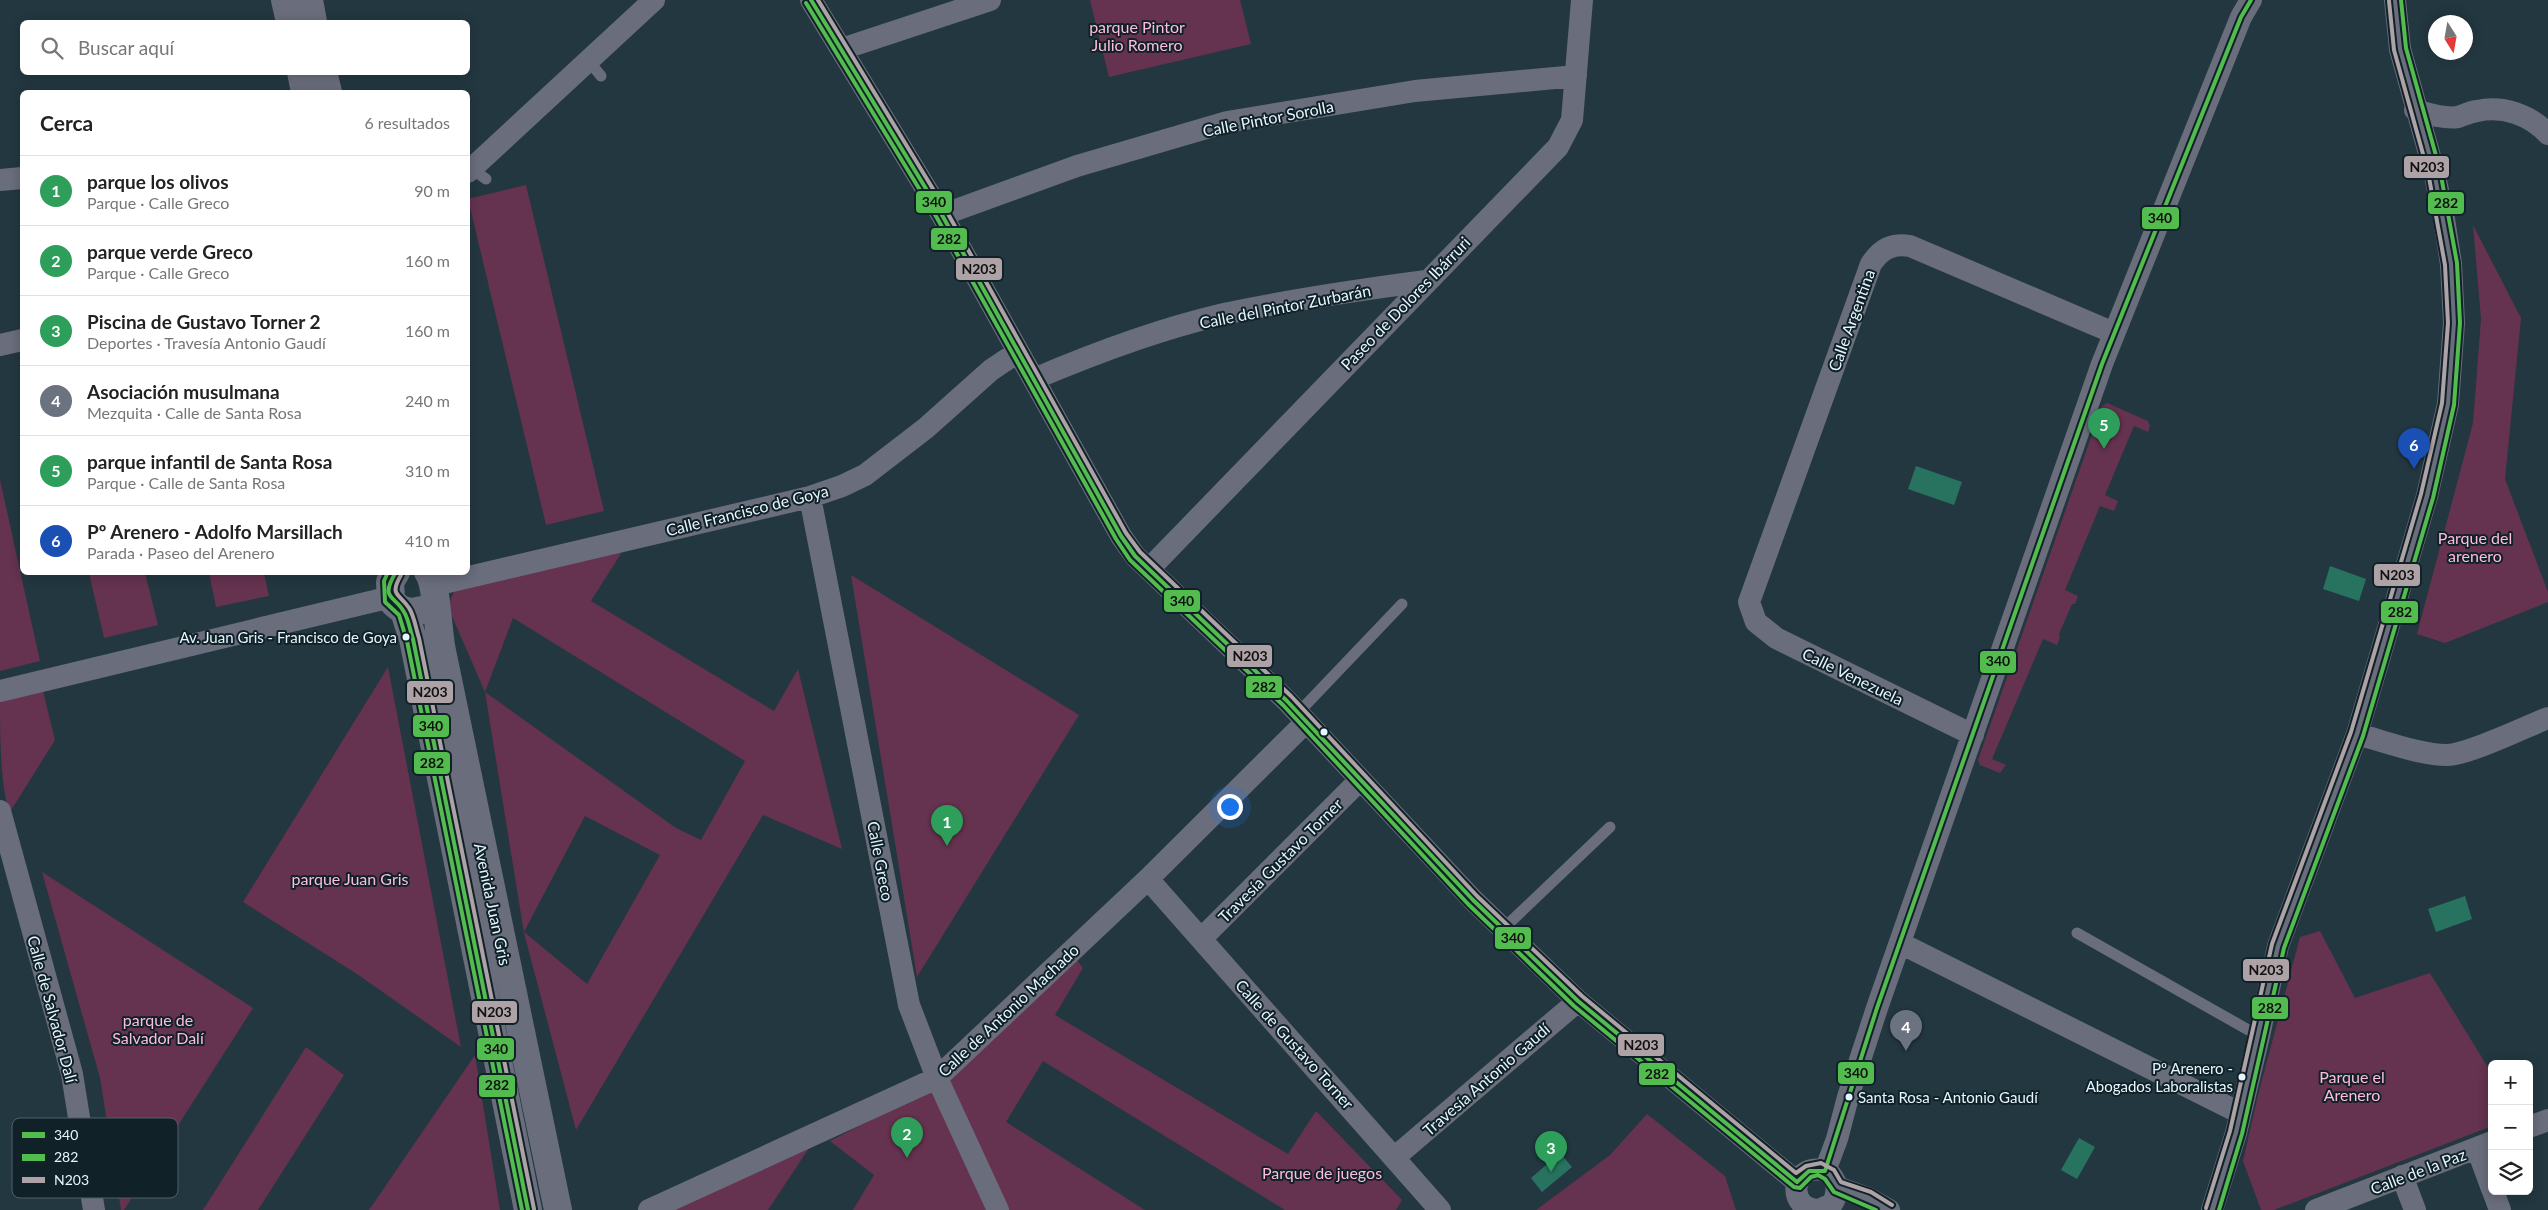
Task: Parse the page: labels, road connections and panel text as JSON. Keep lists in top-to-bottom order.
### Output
{
  "streets": {
    "street": [
      "Calle Pintor Sorolla",
      "Paseo de Dolores Ibárruri",
      "Calle del Pintor Zurbarán",
      "Calle Argentina",
      "Calle Francisco de Goya",
      "Calle Venezuela",
      "Travesía Gustavo Torner",
      "Calle Greco",
      "Avenida Juan Gris",
      "Calle de Salvador Dalí",
      "Calle de Antonio Machado",
      "Calle de Gustavo Torner",
      "Travesía Antonio Gaudí",
      "Calle de la Paz"
    ]
  },
  "crossings": [
    ["Calle Pintor Sorolla", "Paseo de Dolores Ibárruri"],
    ["Paseo de Dolores Ibárruri", "Calle del Pintor Zurbarán"],
    ["Calle Argentina", "Calle Venezuela"],
    ["Calle Francisco de Goya", "Calle Greco"],
    ["Calle Francisco de Goya", "Avenida Juan Gris"],
    ["Travesía Gustavo Torner", "Calle de Gustavo Torner"],
    ["Calle Greco", "Calle de Antonio Machado"],
    ["Calle de Antonio Machado", "Calle de Gustavo Torner"],
    ["Calle de Gustavo Torner", "Travesía Antonio Gaudí"]
  ],
  "parks": [
    "parque Pintor Julio Romero",
    "Parque del arenero",
    "parque Juan Gris",
    "parque de Salvador Dalí",
    "Parque el Arenero",
    "Parque de juegos"
  ],
  "places": ["Av. Juan Gris - Francisco de Goya", "Pº Arenero - Abogados Laboralistas", "Santa Rosa - Antonio Gaudí"],
  "lines": ["transit line 340", "transit line 282", "transit line N203"],
  "legend": ["340", "282", "N203"],
  "north": "bottom",
  "page": {
    "search": "Buscar aquí",
    "heading": ["Cerca", "6 resultados"],
    "list": [
      {
        "mark": "1",
        "name": "parque los olivos",
        "note": "Parque · Calle Greco",
        "value": "90 m"
      },
      {
        "mark": "2",
        "name": "parque verde Greco",
        "note": "Parque · Calle Greco",
        "value": "160 m"
      },
      {
        "mark": "3",
        "name": "Piscina de Gustavo Torner 2",
        "note": "Deportes · Travesía Antonio Gaudí",
        "value": "160 m"
      },
      {
        "mark": "4",
        "name": "Asociación musulmana",
        "note": "Mezquita · Calle de Santa Rosa",
        "value": "240 m"
      },
      {
        "mark": "5",
        "name": "parque infantil de Santa Rosa",
        "note": "Parque · Calle de Santa Rosa",
        "value": "310 m"
      },
      {
        "mark": "6",
        "name": "Pº Arenero - Adolfo Marsillach",
        "note": "Parada · Paseo del Arenero",
        "value": "410 m"
      }
    ],
    "pins": [
      "5",
      "6",
      "1",
      "4",
      "2",
      "3"
    ],
    "map_buttons": ["+", "−"]
  }
}
